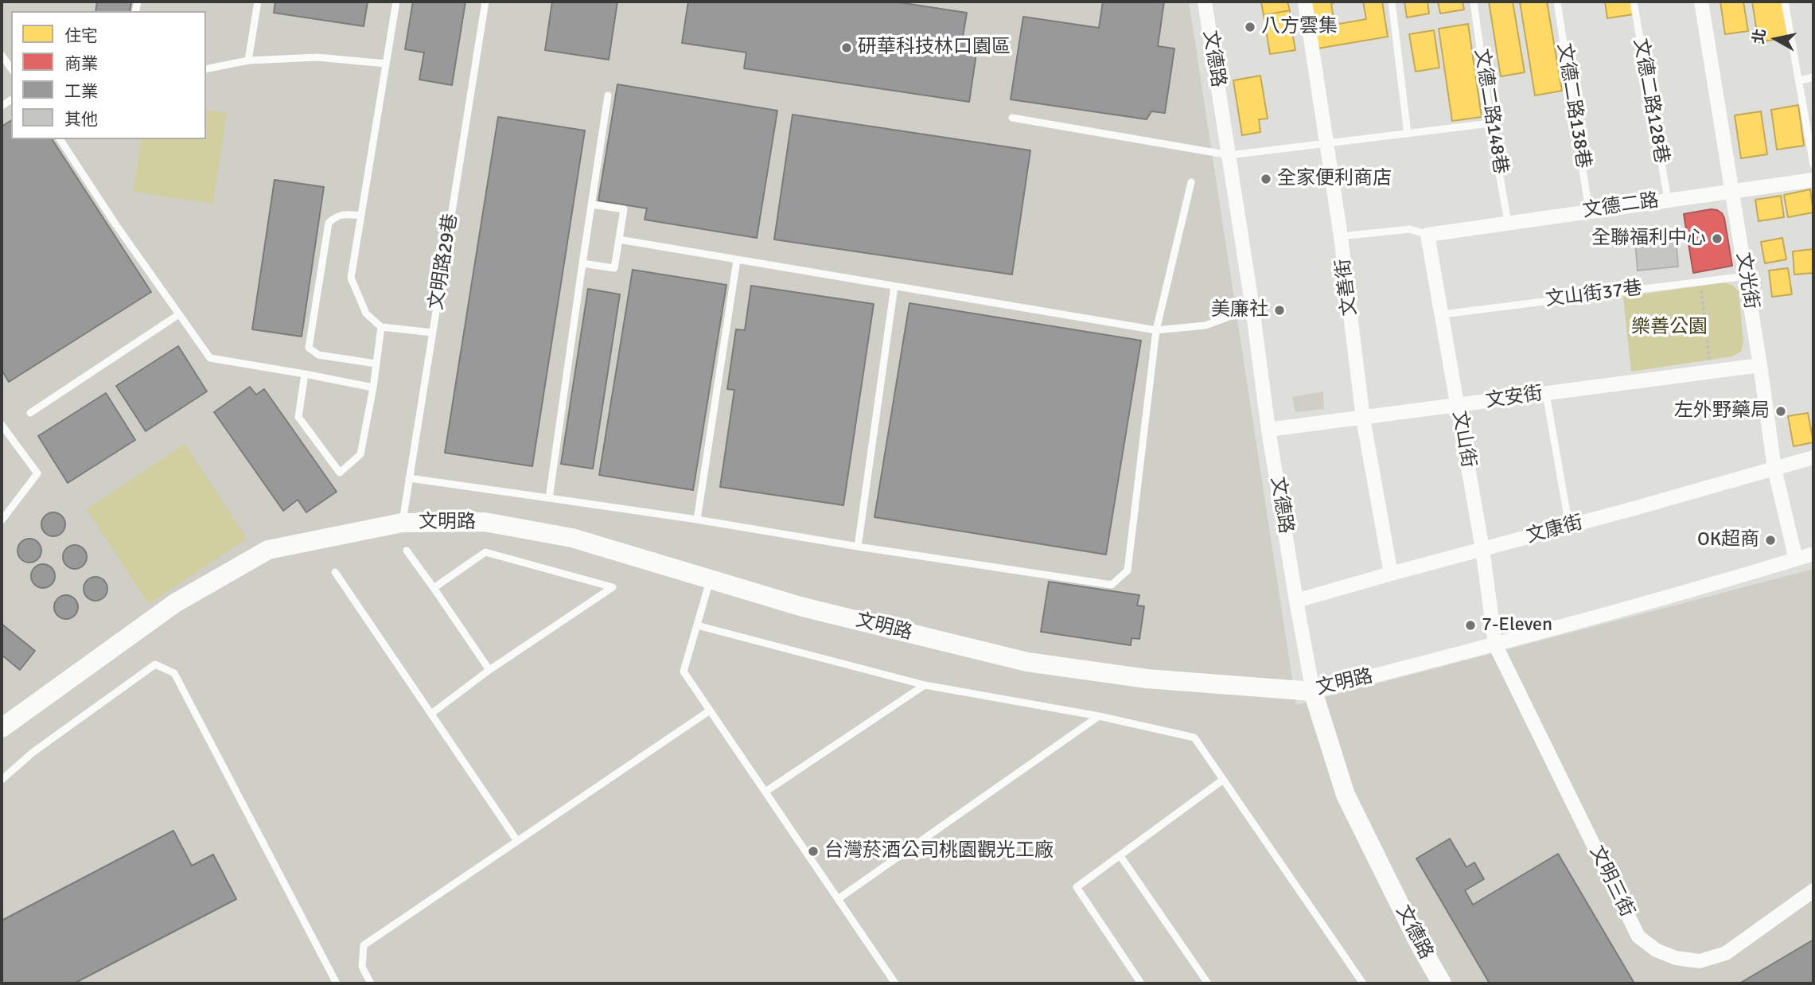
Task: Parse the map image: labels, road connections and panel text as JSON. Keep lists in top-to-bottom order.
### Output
{
  "streets": {
    "street": [
      "文德路",
      "文德二路",
      "文光街",
      "文善街",
      "文安街",
      "文山街",
      "文明路",
      "文康街",
      "文明三街"
    ],
    "lane": [
      "文德二路128巷",
      "文德二路138巷",
      "文德二路148巷",
      "文明路29巷",
      "文山街37巷"
    ]
  },
  "crossings": [
    ["文德路", "文安街"],
    ["文德路", "文明路"],
    ["文德路", "文康街"],
    ["文德二路128巷", "文德二路"],
    ["文德二路138巷", "文德二路"],
    ["文德二路148巷", "文德二路"],
    ["文德二路", "文光街"],
    ["文德二路", "文山街"],
    ["文明路29巷", "文明路"],
    ["文光街", "文山街37巷"],
    ["文光街", "文安街"],
    ["文光街", "文明路"],
    ["文光街", "文康街"],
    ["文善街", "文安街"],
    ["文善街", "文康街"],
    ["文山街37巷", "文山街"],
    ["文安街", "文山街"],
    ["文山街", "文明路"],
    ["文山街", "文康街"],
    ["文山街", "文明三街"],
    ["文明路", "文明三街"]
  ],
  "parks": ["樂善公園"],
  "places": [
    "八方雲集",
    "研華科技林口園區",
    "全家便利商店",
    "全聯福利中心",
    "美廉社",
    "左外野藥局",
    "OK超商",
    "7-Eleven",
    "台灣菸酒公司桃園觀光工廠"
  ],
  "legend": [
    "住宅",
    "商業",
    "工業",
    "其他"
  ],
  "north": "left"
}
